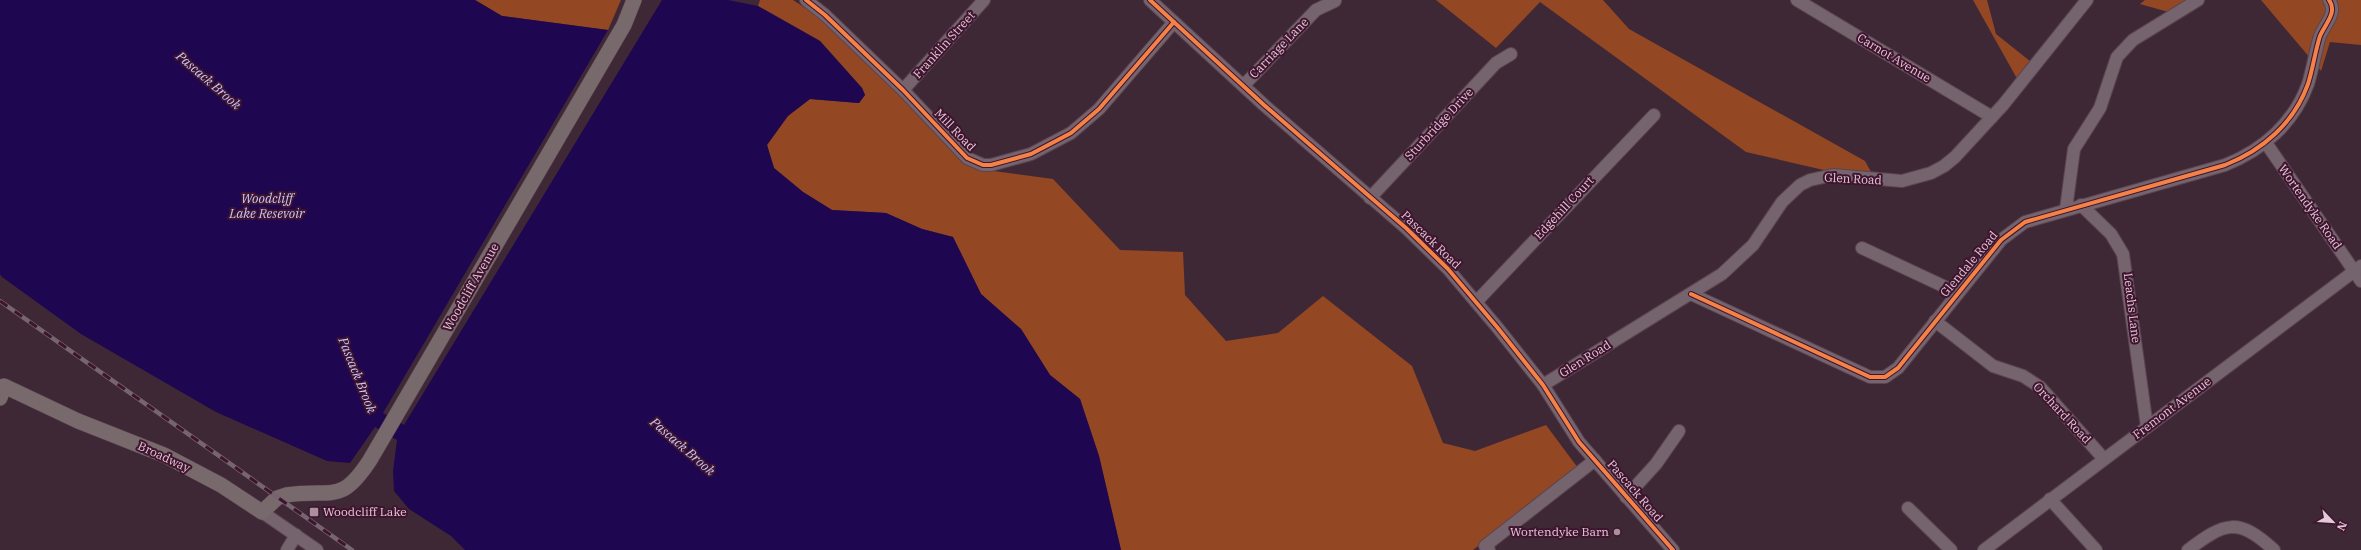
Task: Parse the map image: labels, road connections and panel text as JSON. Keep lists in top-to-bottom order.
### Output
{
  "streets": {
    "main road": ["Woodcliff Avenue", "Broadway"],
    "street": [
      "Franklin Street",
      "Carriage Lane",
      "Carnot Avenue",
      "Sturbridge Drive",
      "Mill Road",
      "Glen Road",
      "Wortendyke Road",
      "Edgehill Court",
      "Pascack Road",
      "Glendale Road",
      "Leachs Lane",
      "Fremont Avenue",
      "Orchard Road"
    ]
  },
  "crossings": [
    ["Franklin Street", "Mill Road"],
    ["Carriage Lane", "Pascack Road"],
    ["Carnot Avenue", "Glen Road"],
    ["Sturbridge Drive", "Pascack Road"],
    ["Mill Road", "Pascack Road"],
    ["Glen Road", "Pascack Road"],
    ["Glen Road", "Glendale Road"],
    ["Wortendyke Road", "Glendale Road"],
    ["Wortendyke Road", "Fremont Avenue"],
    ["Edgehill Court", "Pascack Road"],
    ["Glendale Road", "Leachs Lane"],
    ["Glendale Road", "Orchard Road"],
    ["Woodcliff Avenue", "Broadway"],
    ["Leachs Lane", "Fremont Avenue"],
    ["Fremont Avenue", "Orchard Road"]
  ],
  "water": ["Pascack Brook", "Woodcliff Lake Resevoir"],
  "places": {
    "transit": ["Woodcliff Lake"],
    "other": ["Wortendyke Barn"]
  },
  "north": "bottom right"
}
